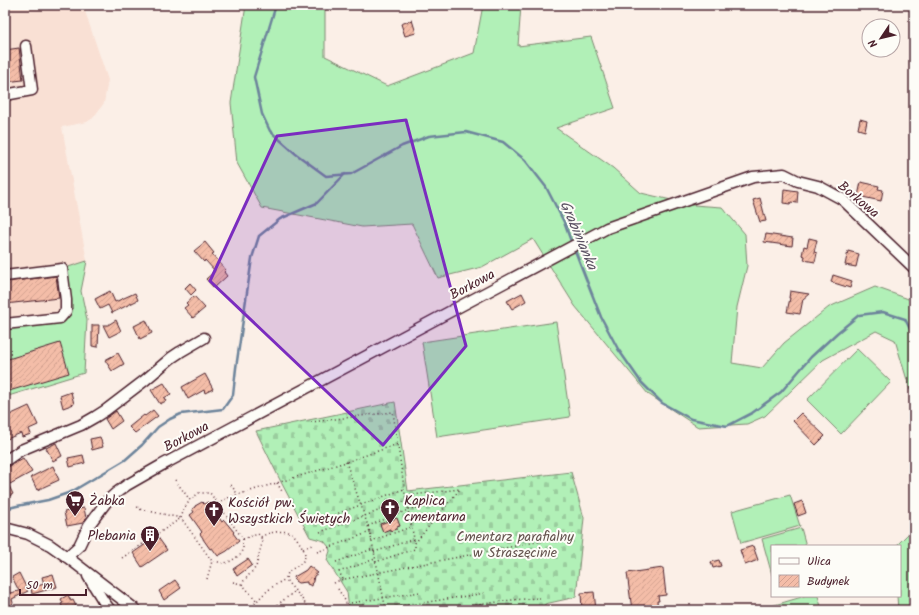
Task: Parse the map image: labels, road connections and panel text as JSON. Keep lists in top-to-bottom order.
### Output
{
  "streets": {
    "street": ["Borkowa"]
  },
  "water": ["Grabinianka"],
  "parks": ["Cmentarz parafialny w Straszęcinie"],
  "places": {
    "supermarket": ["Żabka"],
    "church": ["Kaplica cmentarna", "Kościół pw. Wszystkich Świętych"],
    "building": ["Plebania"]
  },
  "legend": ["Ulica", "Budynek"],
  "scale_bar": "50 m",
  "north": "bottom left"
}
